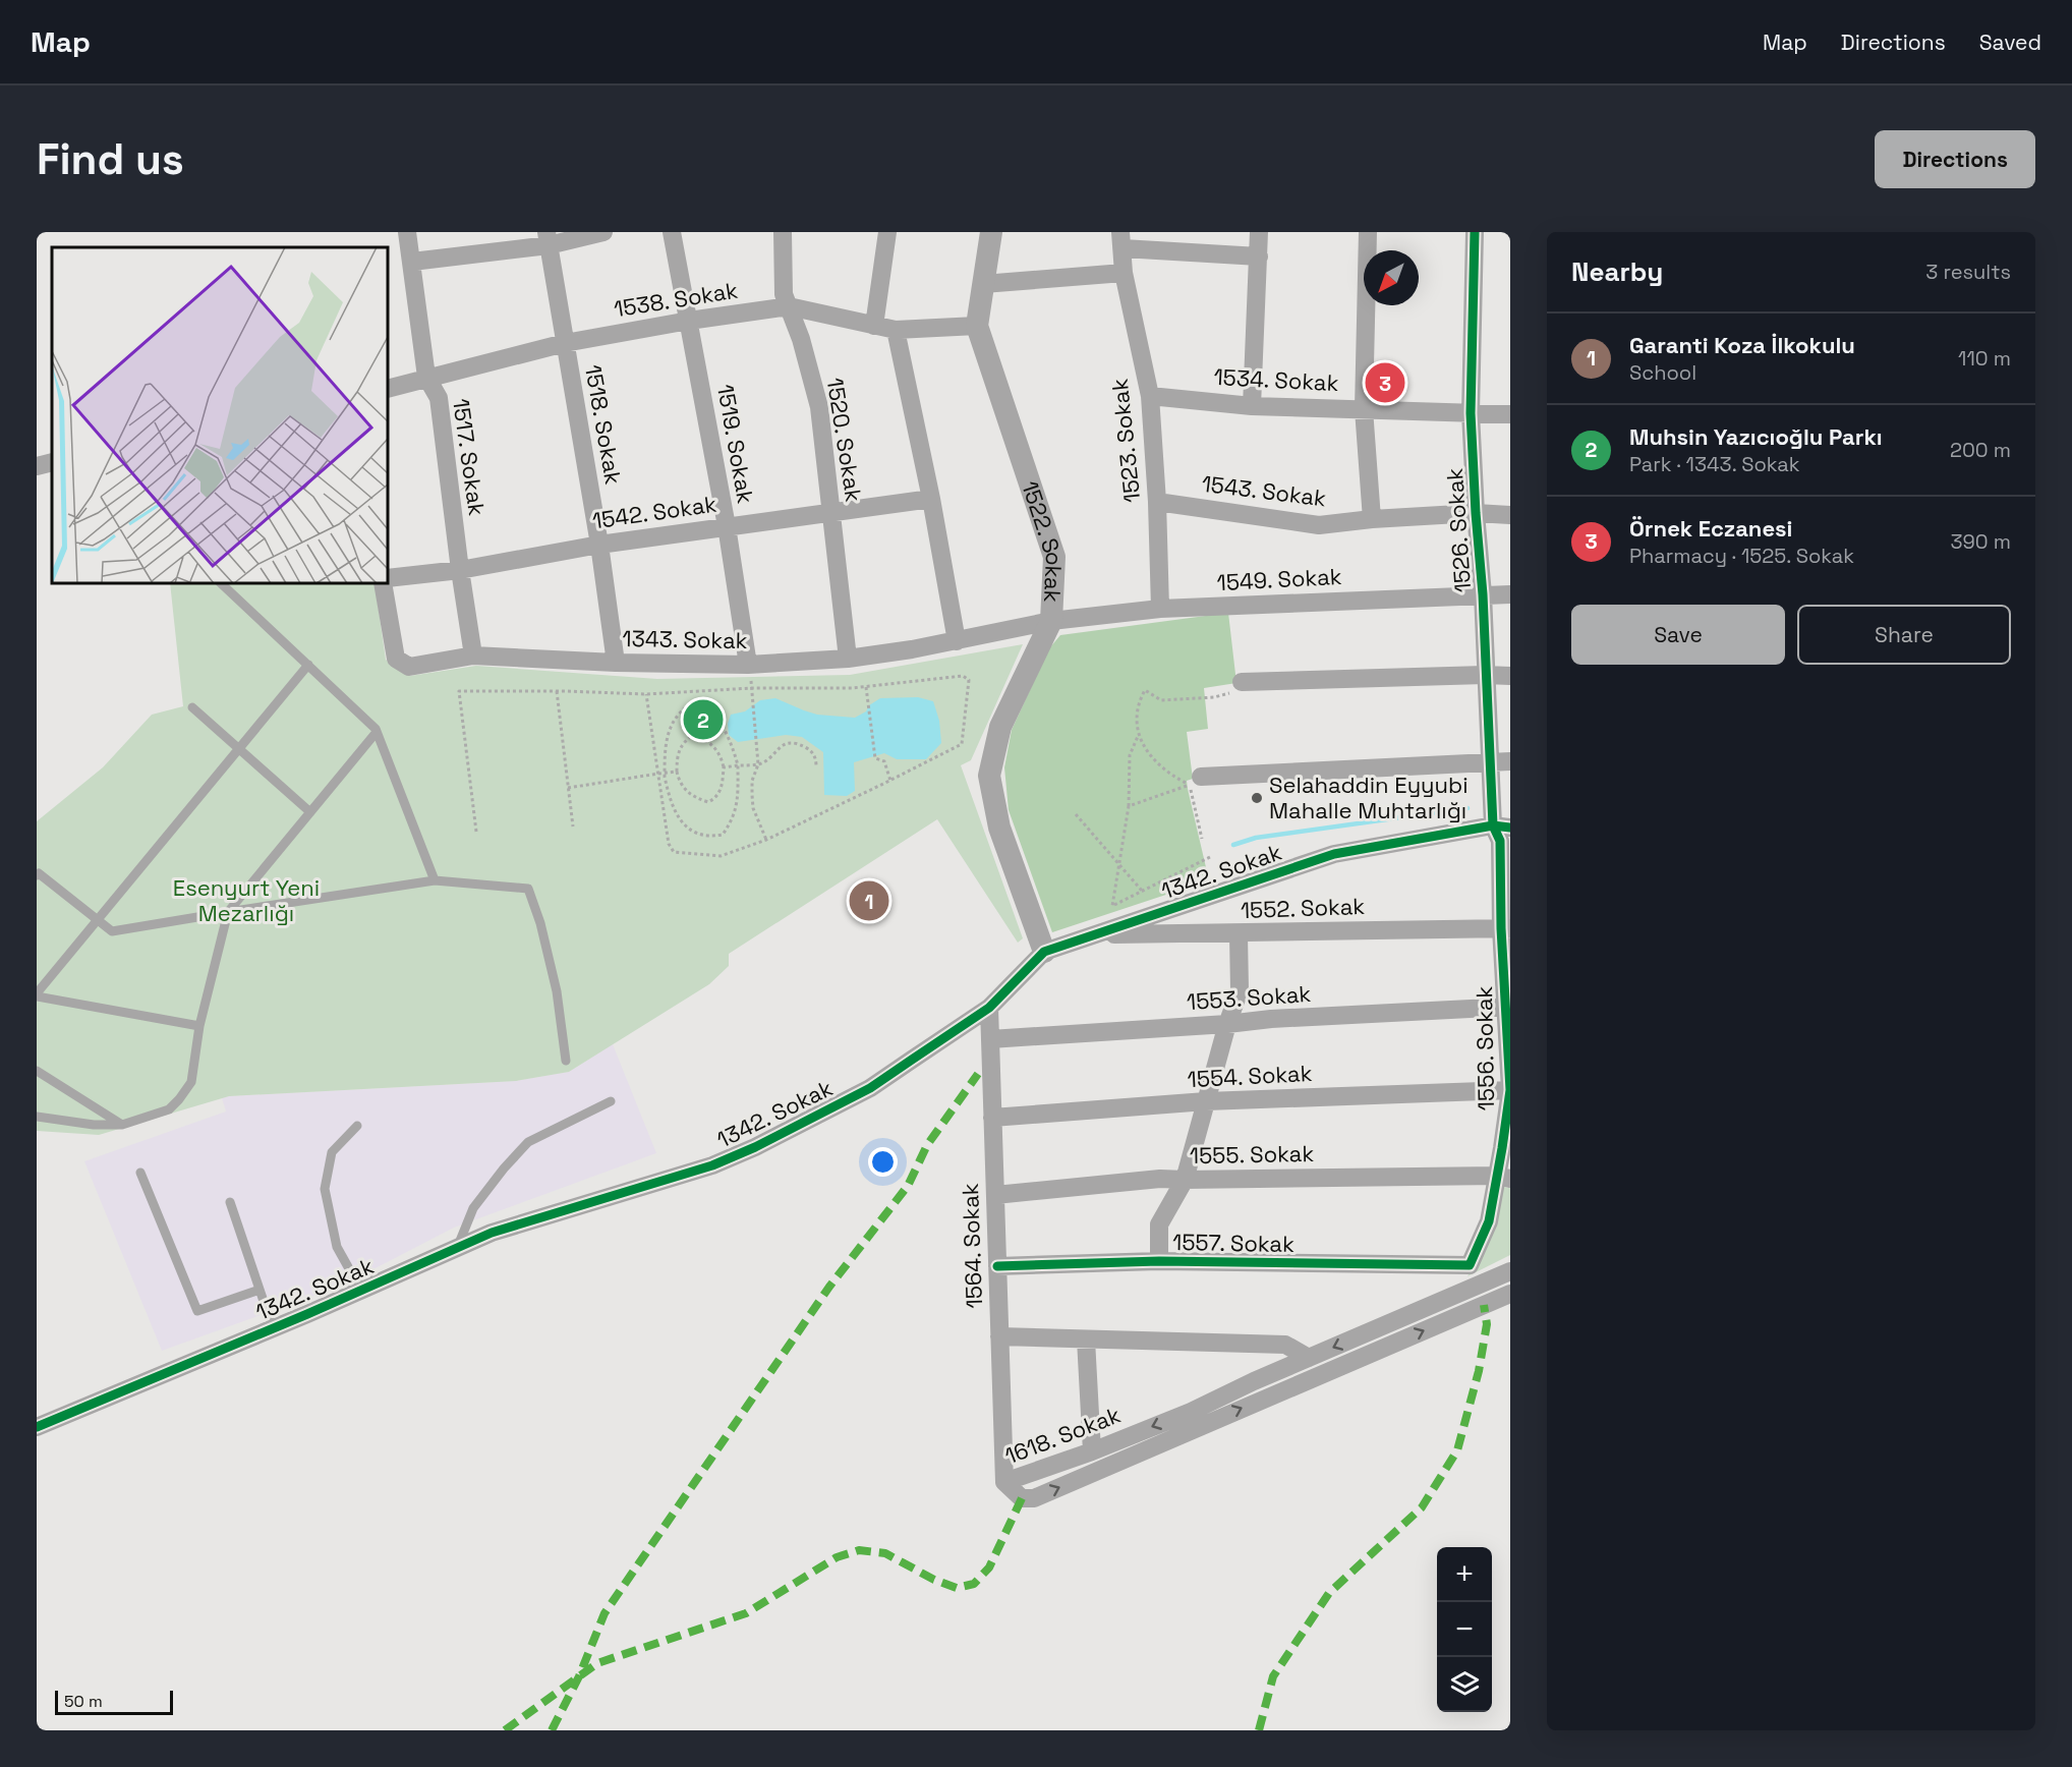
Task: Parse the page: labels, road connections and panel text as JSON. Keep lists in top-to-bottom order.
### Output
{
  "streets": {
    "street": [
      "1538. Sokak",
      "1534. Sokak",
      "1518. Sokak",
      "1520. Sokak",
      "1523. Sokak",
      "1519. Sokak",
      "1517. Sokak",
      "1543. Sokak",
      "1542. Sokak",
      "1526. Sokak",
      "1522. Sokak",
      "1549. Sokak",
      "1343. Sokak",
      "1342. Sokak",
      "1552. Sokak",
      "1553. Sokak",
      "1556. Sokak",
      "1554. Sokak",
      "1555. Sokak",
      "1557. Sokak",
      "1564. Sokak",
      "1618. Sokak"
    ]
  },
  "crossings": [
    ["1538. Sokak", "1518. Sokak"],
    ["1538. Sokak", "1520. Sokak"],
    ["1538. Sokak", "1519. Sokak"],
    ["1538. Sokak", "1517. Sokak"],
    ["1538. Sokak", "1522. Sokak"],
    ["1534. Sokak", "1523. Sokak"],
    ["1534. Sokak", "1526. Sokak"],
    ["1518. Sokak", "1542. Sokak"],
    ["1518. Sokak", "1343. Sokak"],
    ["1520. Sokak", "1542. Sokak"],
    ["1520. Sokak", "1343. Sokak"],
    ["1523. Sokak", "1543. Sokak"],
    ["1523. Sokak", "1549. Sokak"],
    ["1519. Sokak", "1542. Sokak"],
    ["1519. Sokak", "1343. Sokak"],
    ["1517. Sokak", "1542. Sokak"],
    ["1517. Sokak", "1343. Sokak"],
    ["1543. Sokak", "1526. Sokak"],
    ["1526. Sokak", "1549. Sokak"],
    ["1526. Sokak", "1342. Sokak"],
    ["1526. Sokak", "1556. Sokak"],
    ["1522. Sokak", "1549. Sokak"],
    ["1522. Sokak", "1343. Sokak"],
    ["1522. Sokak", "1342. Sokak"],
    ["1549. Sokak", "1343. Sokak"],
    ["1342. Sokak", "1552. Sokak"],
    ["1342. Sokak", "1556. Sokak"],
    ["1342. Sokak", "1564. Sokak"],
    ["1552. Sokak", "1556. Sokak"],
    ["1553. Sokak", "1556. Sokak"],
    ["1553. Sokak", "1564. Sokak"],
    ["1556. Sokak", "1554. Sokak"],
    ["1556. Sokak", "1555. Sokak"],
    ["1556. Sokak", "1557. Sokak"],
    ["1554. Sokak", "1564. Sokak"],
    ["1555. Sokak", "1564. Sokak"],
    ["1557. Sokak", "1564. Sokak"],
    ["1564. Sokak", "1618. Sokak"]
  ],
  "parks": ["Esenyurt Yeni Mezarlığı"],
  "places": ["Selahaddin Eyyubi Mahalle Muhtarlığı"],
  "scale_bar": "50 m",
  "north": "bottom left",
  "page": {
    "header": "Map",
    "nav": ["Map", "Directions", "Saved"],
    "buttons": [
      "Directions",
      ["Save", "Share"]
    ],
    "title": "Find us",
    "heading": ["Nearby", "3 results"],
    "list": [
      {
        "mark": "1",
        "name": "Garanti Koza İlkokulu",
        "note": "School",
        "value": "110 m"
      },
      {
        "mark": "2",
        "name": "Muhsin Yazıcıoğlu Parkı",
        "note": "Park · 1343. Sokak",
        "value": "200 m"
      },
      {
        "mark": "3",
        "name": "Örnek Eczanesi",
        "note": "Pharmacy · 1525. Sokak",
        "value": "390 m"
      }
    ],
    "pins": ["3", "2", "1"],
    "map_buttons": ["+", "−"],
    "scale": "50 m"
  }
}
